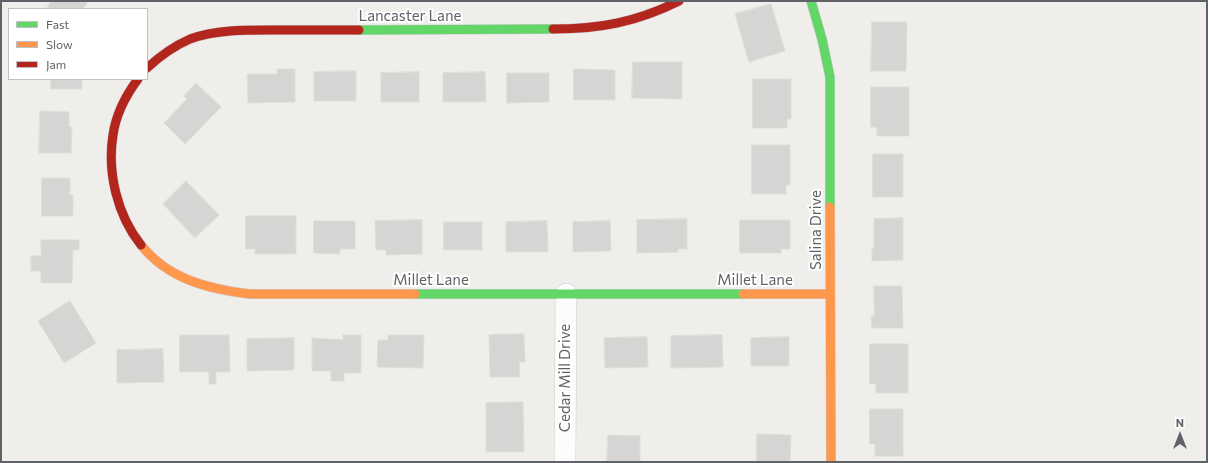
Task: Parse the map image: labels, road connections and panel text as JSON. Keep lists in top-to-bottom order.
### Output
{
  "streets": {
    "street": [
      "Lancaster Lane",
      "Salina Drive",
      "Millet Lane",
      "Cedar Mill Drive"
    ]
  },
  "crossings": [
    ["Salina Drive", "Millet Lane"],
    ["Millet Lane", "Cedar Mill Drive"]
  ],
  "legend": ["Fast", "Slow", "Jam"],
  "north": "top"
}
